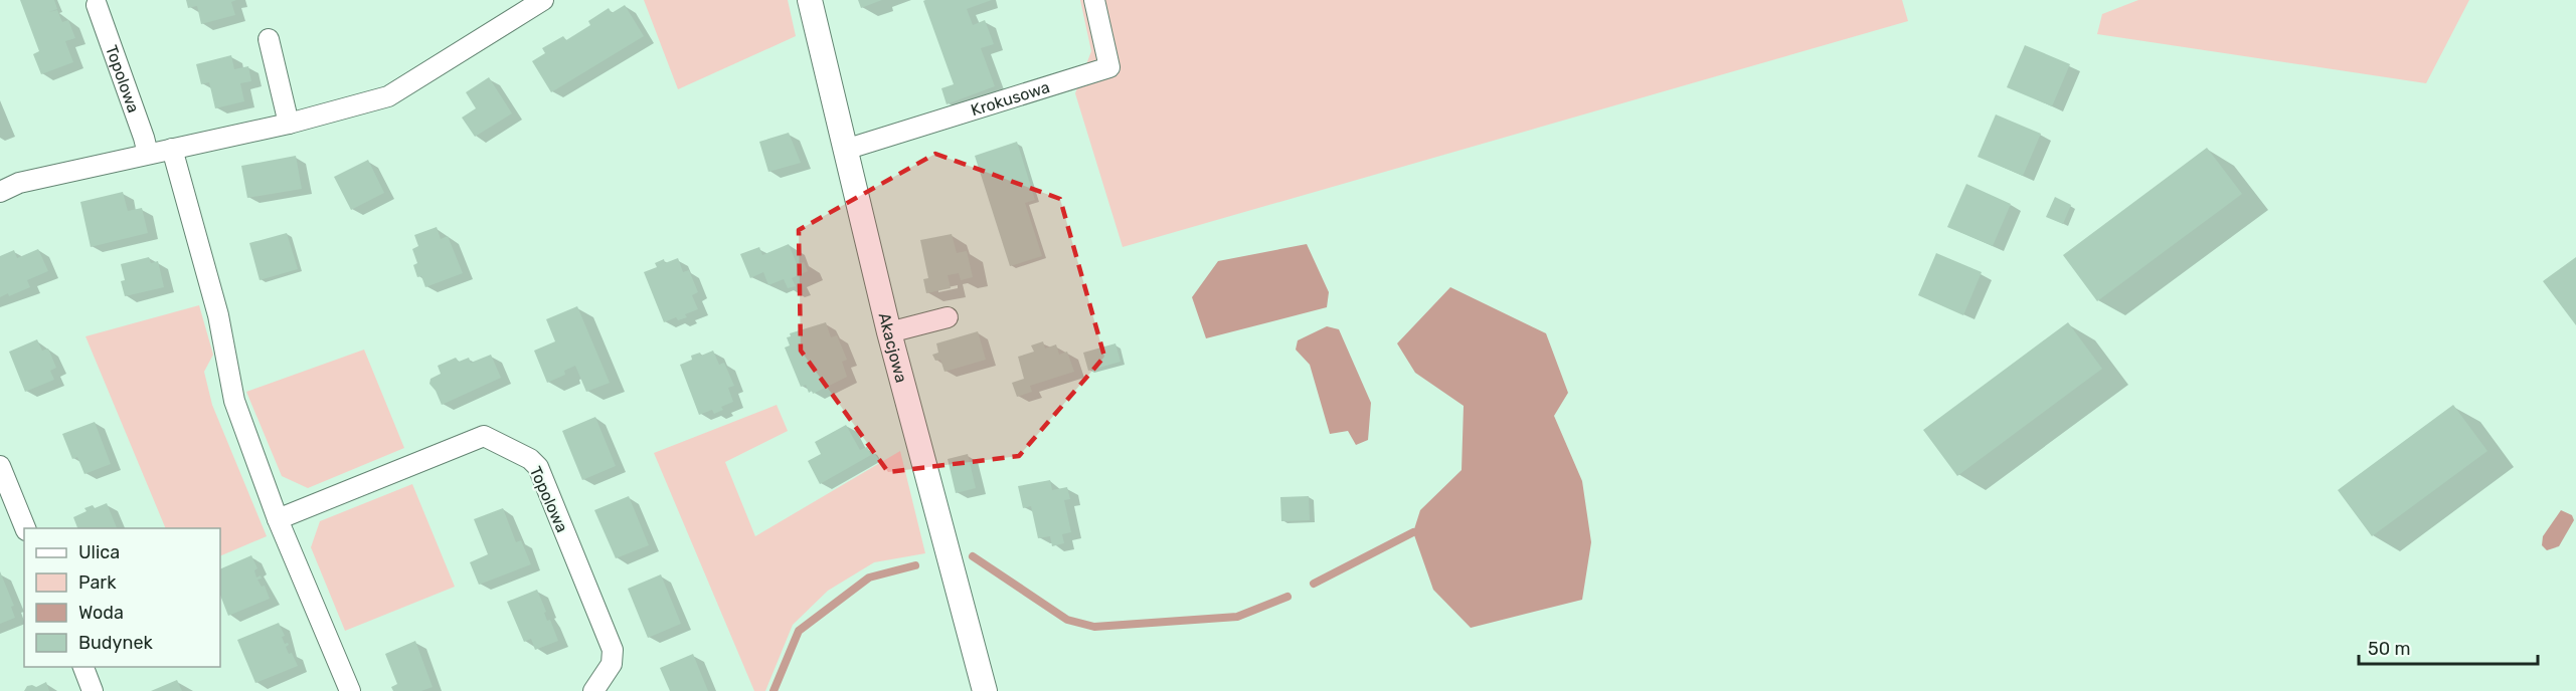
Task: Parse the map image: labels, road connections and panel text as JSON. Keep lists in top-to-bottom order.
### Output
{
  "streets": {
    "street": ["Topolowa", "Krokusowa", "Akacjowa"]
  },
  "crossings": [
    ["Krokusowa", "Akacjowa"]
  ],
  "legend": [
    "Ulica",
    "Park",
    "Woda",
    "Budynek"
  ],
  "scale_bar": "50 m"
}
